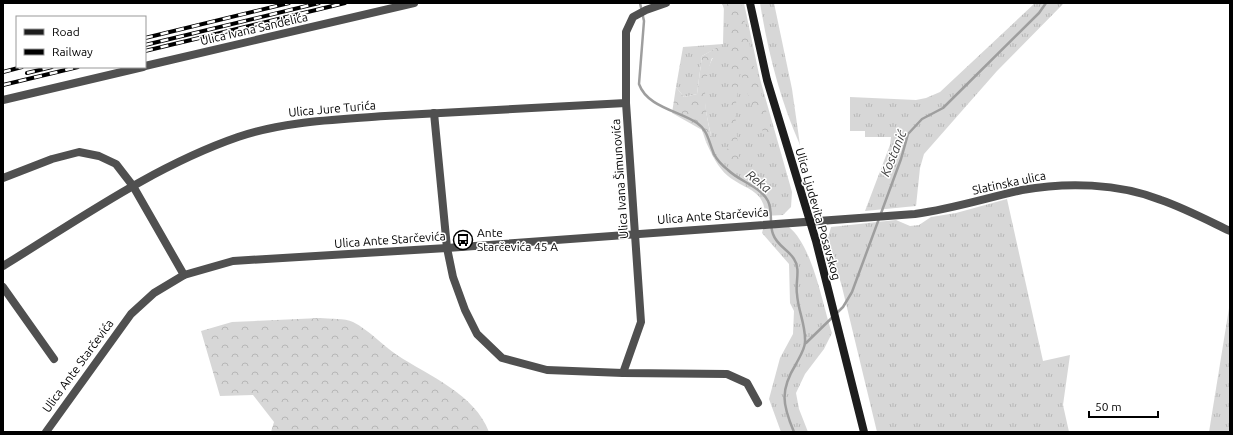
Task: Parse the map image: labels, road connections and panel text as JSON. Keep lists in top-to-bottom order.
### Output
{
  "streets": {
    "main road": ["Ulica Ljudevita Posavskog"],
    "street": [
      "Ulica Ivana Sandelića",
      "Ulica Jure Turića",
      "Ulica Ivana Šimunovića",
      "Slatinska ulica",
      "Ulica Ante Starčevića"
    ]
  },
  "crossings": [
    ["Ulica Jure Turića", "Ulica Ivana Šimunovića"],
    ["Ulica Ivana Šimunovića", "Ulica Ante Starčevića"],
    ["Slatinska ulica", "Ulica Ljudevita Posavskog"],
    ["Slatinska ulica", "Ulica Ante Starčevića"],
    ["Ulica Ljudevita Posavskog", "Ulica Ante Starčevića"]
  ],
  "water": ["Kostanić", "Reka"],
  "places": {
    "bus stop": ["Ante Starčevića 45 A"]
  },
  "legend": ["Road", "Railway"],
  "scale_bar": "50 m"
}
